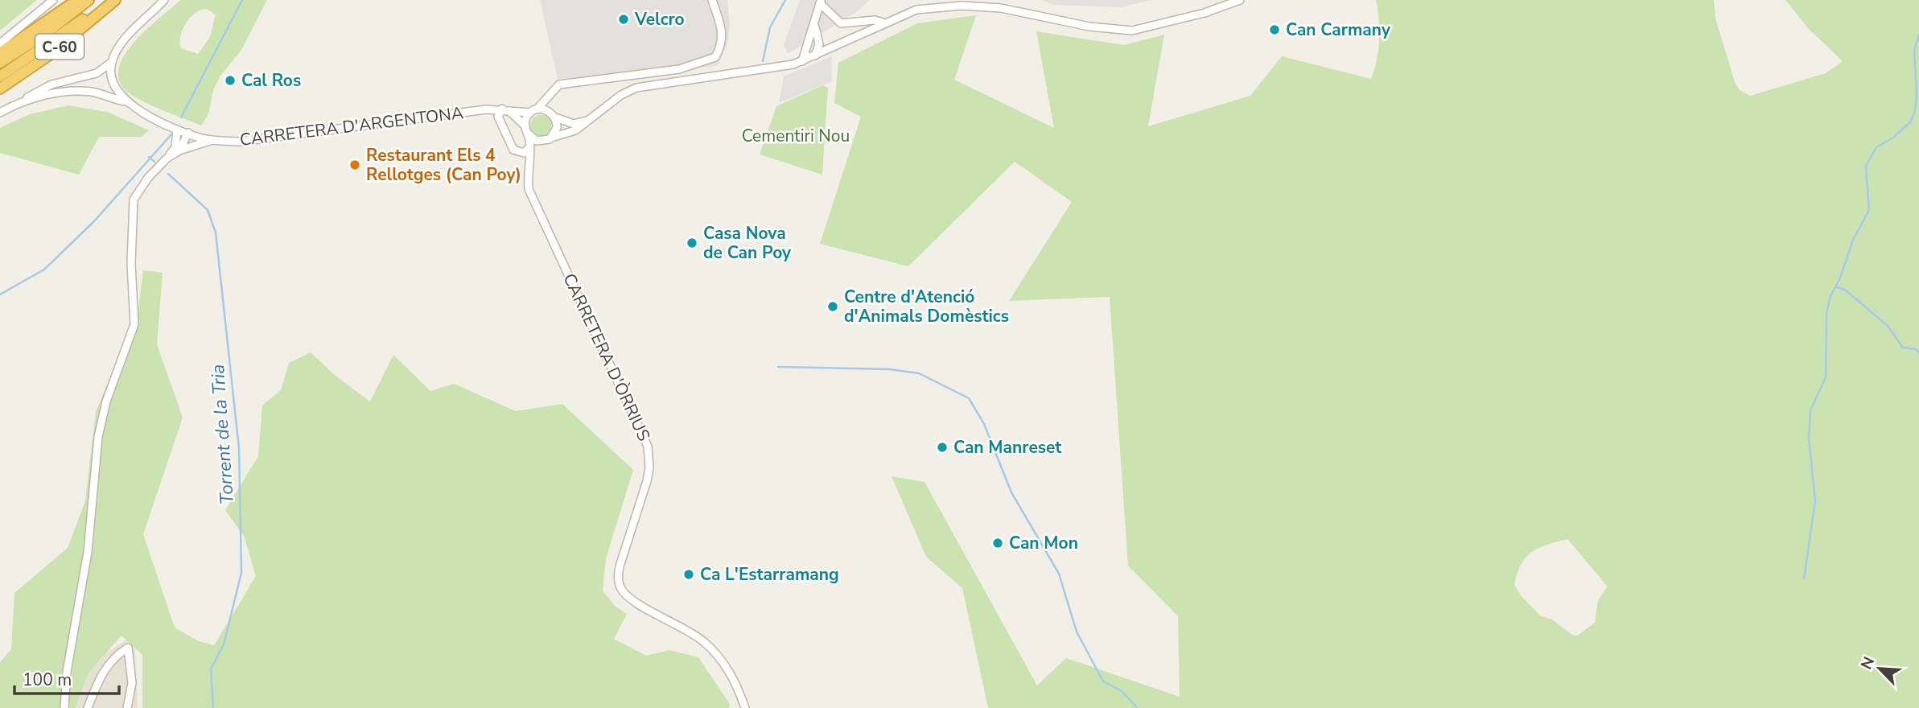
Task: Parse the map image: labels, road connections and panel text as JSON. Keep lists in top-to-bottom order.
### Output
{
  "streets": {
    "highway": ["C-60"],
    "street": ["CARRETERA D'ARGENTONA", "CARRETERA D'ÒRRIUS"]
  },
  "crossings": [
    ["CARRETERA D'ARGENTONA", "CARRETERA D'ÒRRIUS"]
  ],
  "water": ["Torrent de la Tria"],
  "parks": ["Cementiri Nou"],
  "places": [
    "Velcro",
    "Can Carmany",
    "Cal Ros",
    "Restaurant Els 4 Rellotges (Can Poy)",
    "Casa Nova de Can Poy",
    "Centre d'Atenció d'Animals Domèstics",
    "Can Manreset",
    "Can Mon",
    "Ca L'Estarramang"
  ],
  "scale_bar": "100 m",
  "north": "top left"
}
